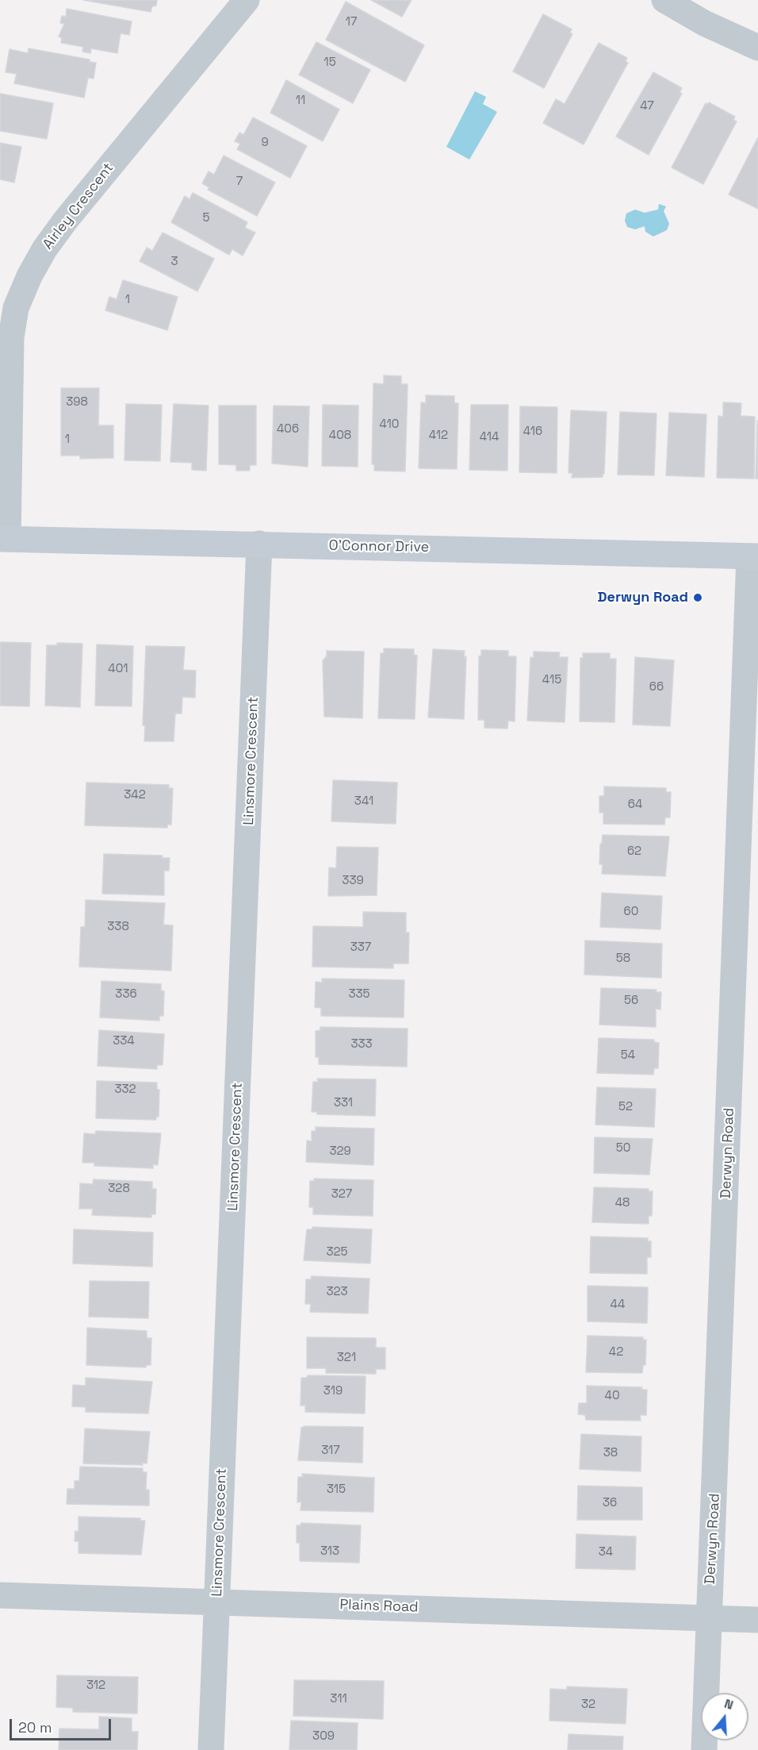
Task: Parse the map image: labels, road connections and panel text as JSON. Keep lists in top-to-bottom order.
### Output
{
  "streets": {
    "main road": ["O'Connor Drive"],
    "street": [
      "Airley Crescent",
      "Linsmore Crescent",
      "Derwyn Road",
      "Plains Road"
    ]
  },
  "crossings": [
    ["Airley Crescent", "O'Connor Drive"],
    ["O'Connor Drive", "Linsmore Crescent"],
    ["O'Connor Drive", "Derwyn Road"],
    ["Linsmore Crescent", "Plains Road"],
    ["Derwyn Road", "Plains Road"]
  ],
  "places": ["Derwyn Road"],
  "house_numbers": [
    "17",
    "15",
    "11",
    "47",
    "9",
    "7",
    "5",
    "3",
    "1",
    "398",
    "410",
    "406",
    "416",
    "408",
    "412",
    "414",
    "1",
    "401",
    "415",
    "66",
    "342",
    "341",
    "64",
    "62",
    "339",
    "60",
    "338",
    "337",
    "58",
    "336",
    "335",
    "56",
    "334",
    "333",
    "54",
    "332",
    "331",
    "52",
    "50",
    "329",
    "328",
    "327",
    "48",
    "325",
    "323",
    "44",
    "42",
    "321",
    "319",
    "40",
    "317",
    "38",
    "315",
    "36",
    "313",
    "34",
    "312",
    "311",
    "32",
    "309"
  ],
  "scale_bar": "20 m",
  "north": "top"
}
